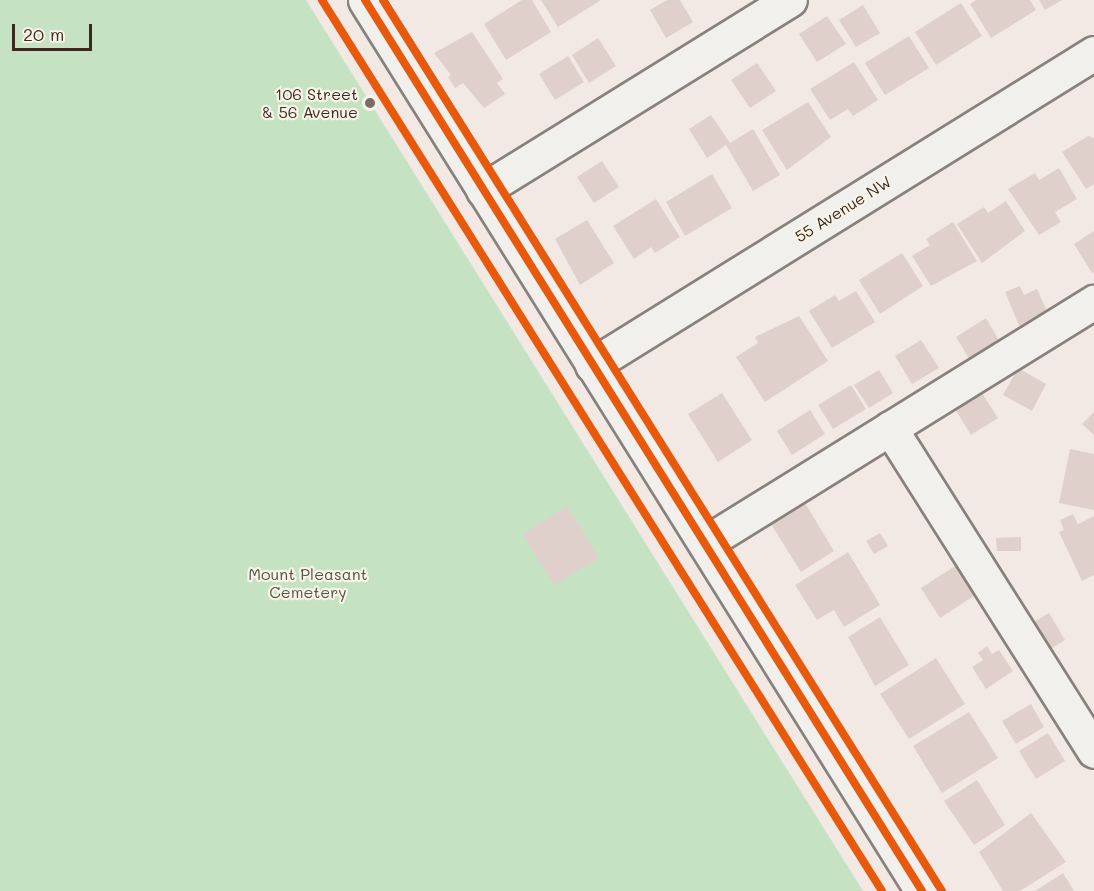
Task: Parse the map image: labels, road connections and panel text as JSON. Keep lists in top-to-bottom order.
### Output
{
  "streets": {
    "street": ["55 Avenue NW"]
  },
  "parks": ["Mount Pleasant Cemetery"],
  "places": ["106 Street & 56 Avenue"],
  "scale_bar": "20 m"
}
